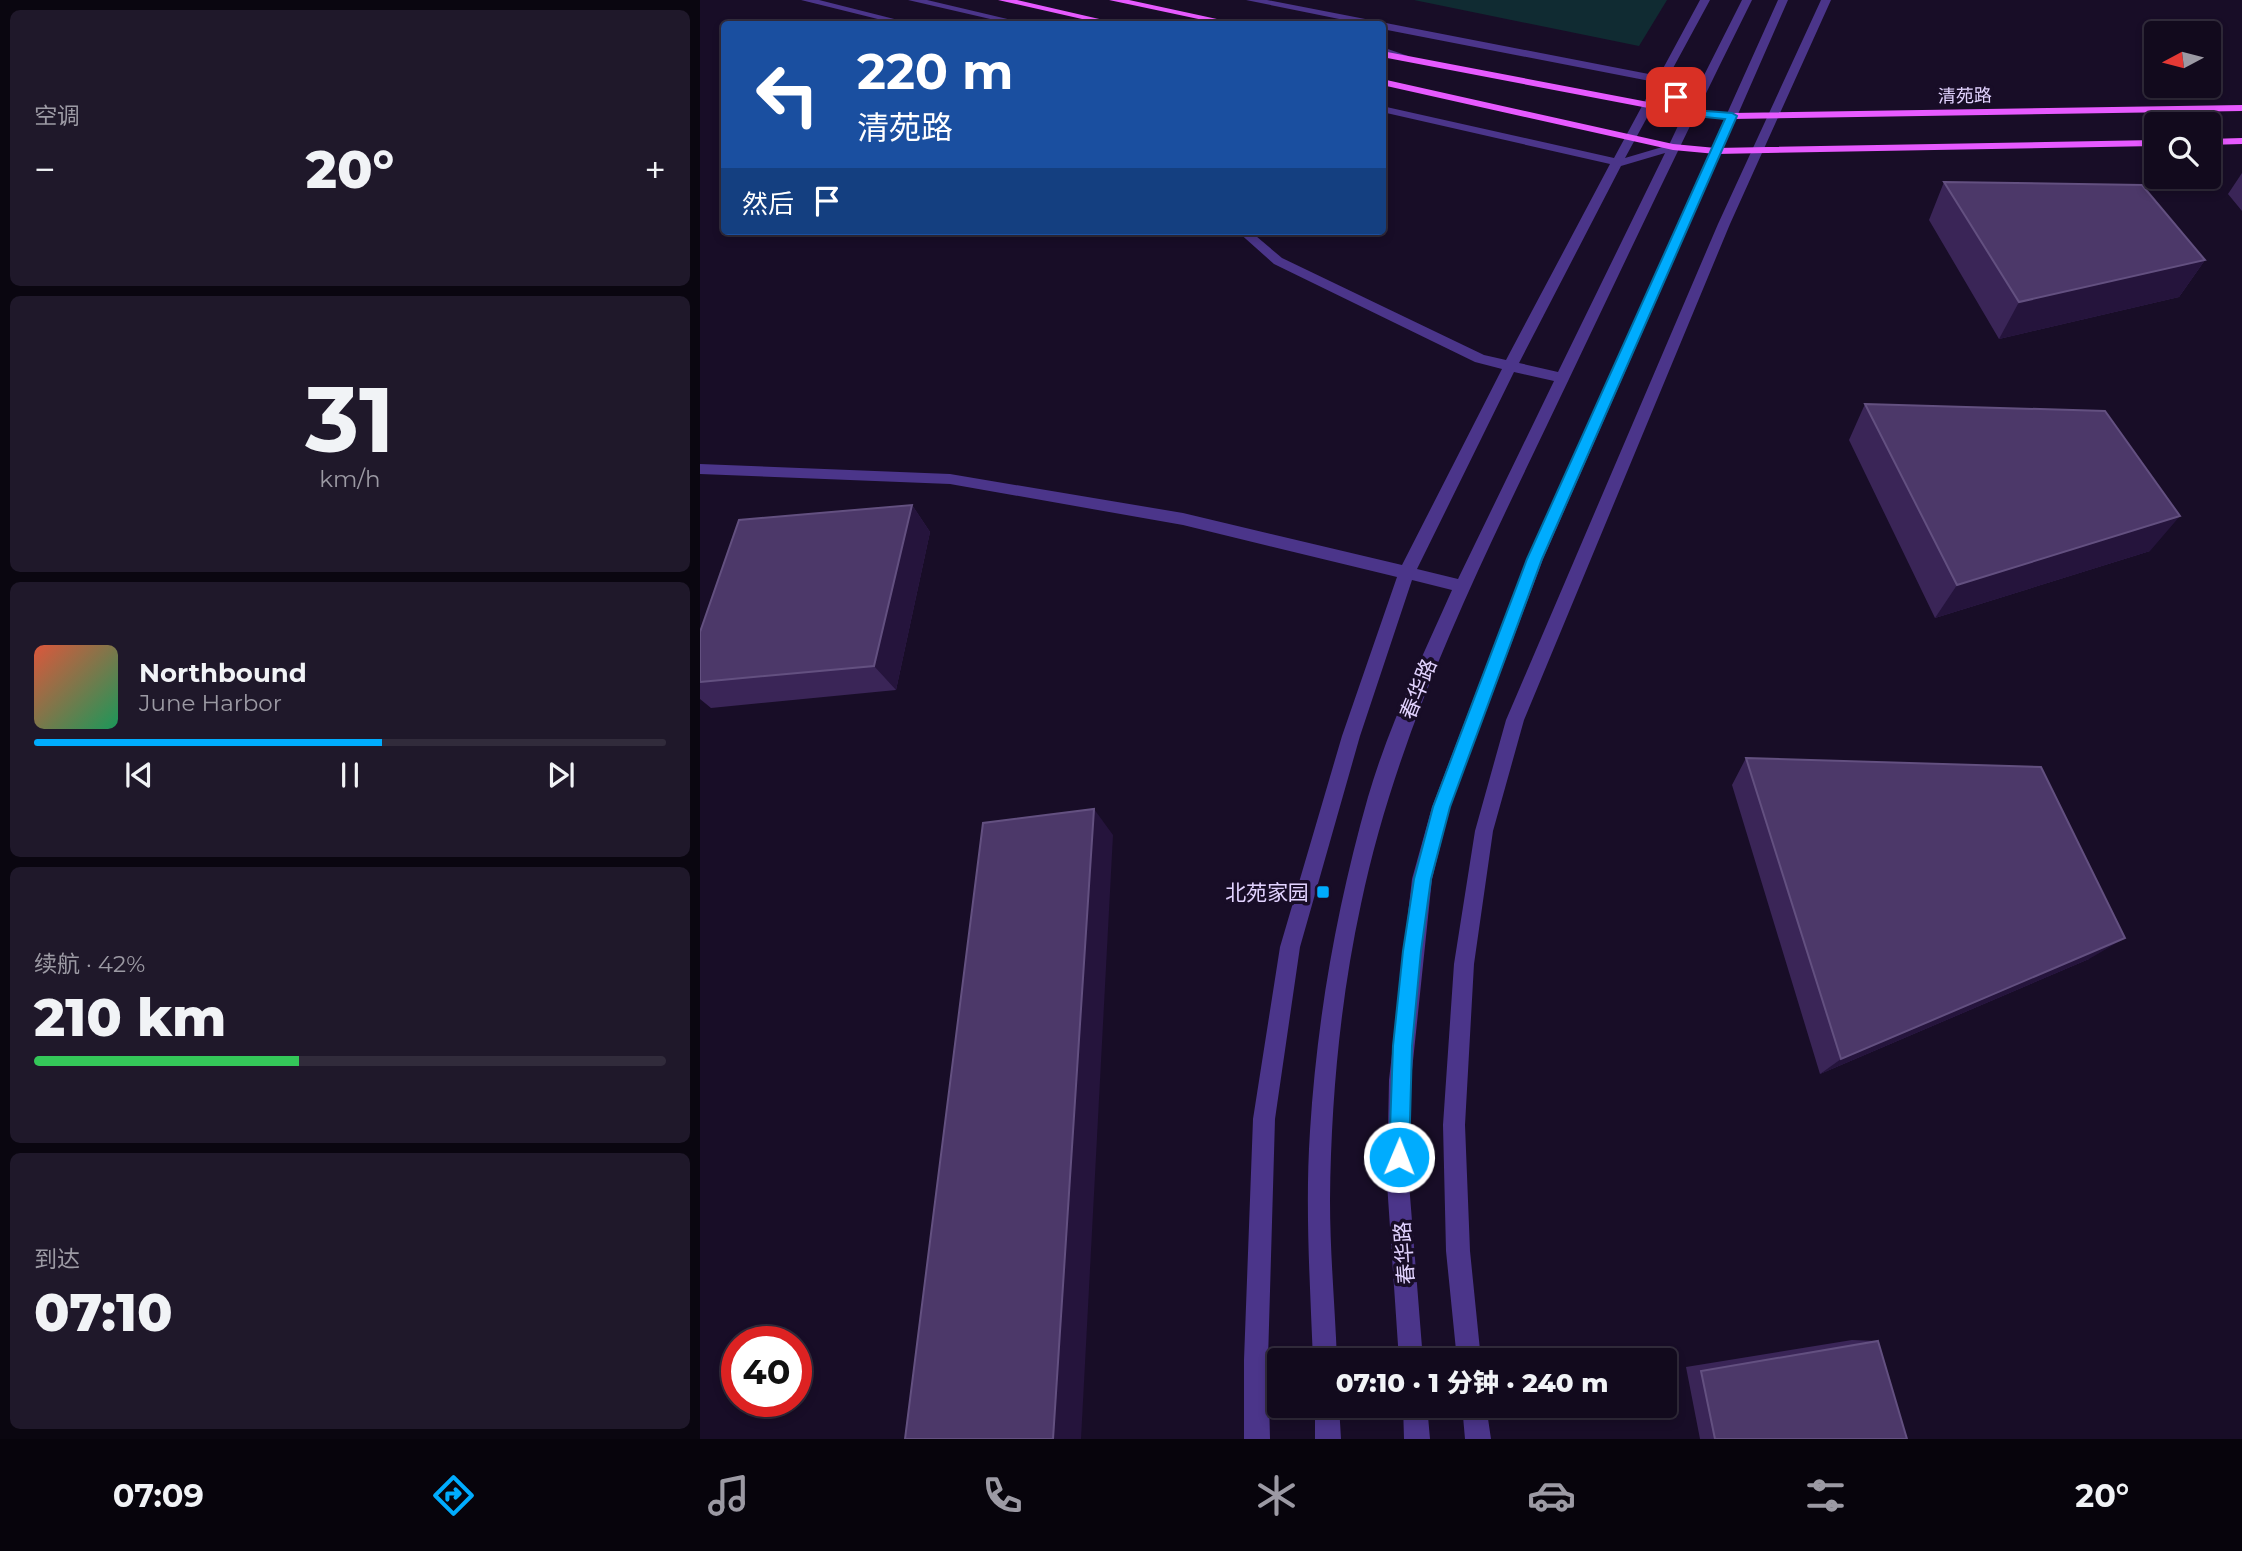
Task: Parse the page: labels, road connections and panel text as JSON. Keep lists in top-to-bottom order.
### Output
{
  "streets": {
    "main road": ["清苑路"],
    "street": ["春华路"]
  },
  "crossings": [
    ["清苑路", "春华路"]
  ],
  "places": {
    "transit": ["北苑家园"]
  },
  "north": "left",
  "page": {
    "tile": [
      "空调",
      ["31", "km/h"],
      ["续航 · 42%", "210 km"],
      ["到达", "07:10"]
    ],
    "turn": ["220 m", "清苑路"],
    "heat": ["−", "20°", "+"],
    "then": "然后",
    "song": ["Northbound", "June Harbor"],
    "limit": "40",
    "trip": "07:10 · 1 分钟 · 240 m",
    "tabs": ["07:09", "20°"]
  }
}
